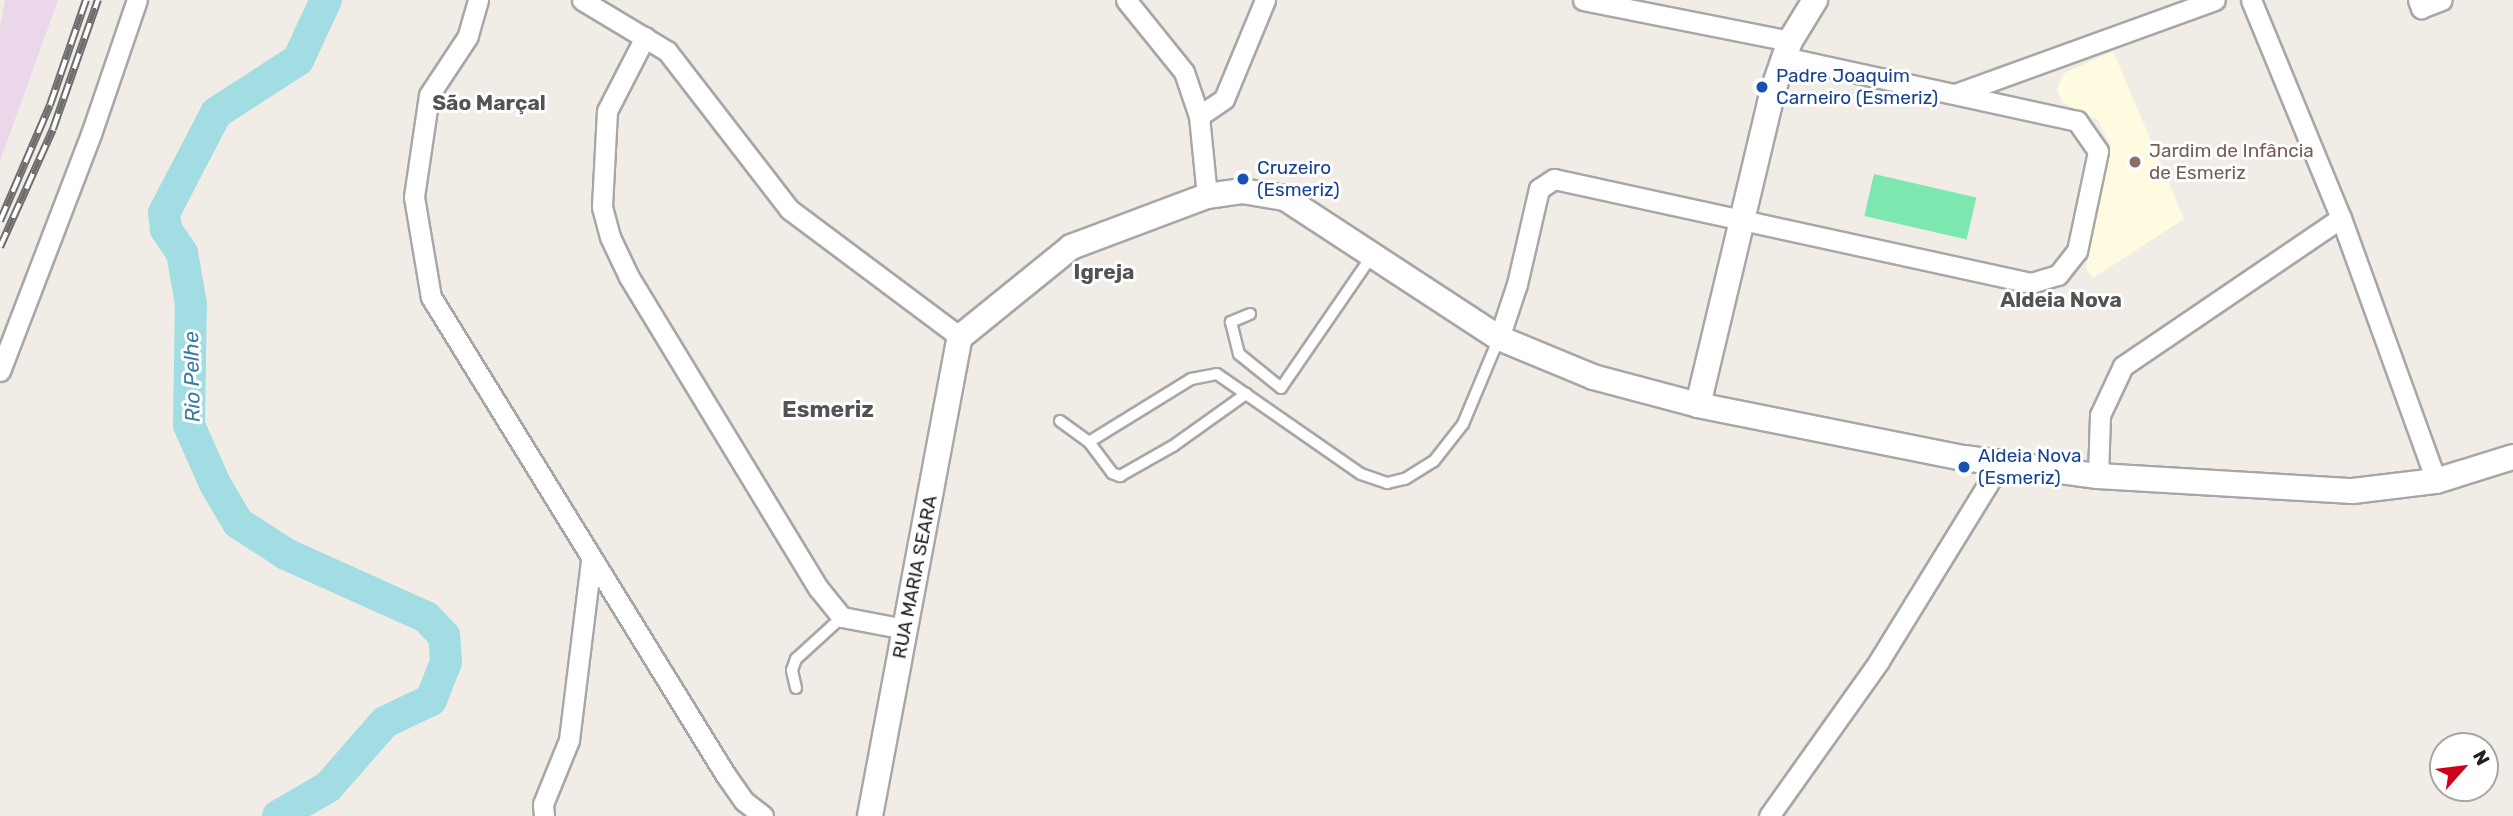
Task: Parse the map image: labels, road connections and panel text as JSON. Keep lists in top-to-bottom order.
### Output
{
  "streets": {
    "street": ["RUA MARIA SEARA"]
  },
  "districts": [
    "São Marçal",
    "Igreja",
    "Aldeia Nova",
    "Esmeriz"
  ],
  "water": ["Rio Pelhe"],
  "places": [
    "Padre Joaquim Carneiro (Esmeriz)",
    "Jardim de Infância de Esmeriz",
    "Cruzeiro (Esmeriz)",
    "Aldeia Nova (Esmeriz)"
  ],
  "north": "top right"
}
